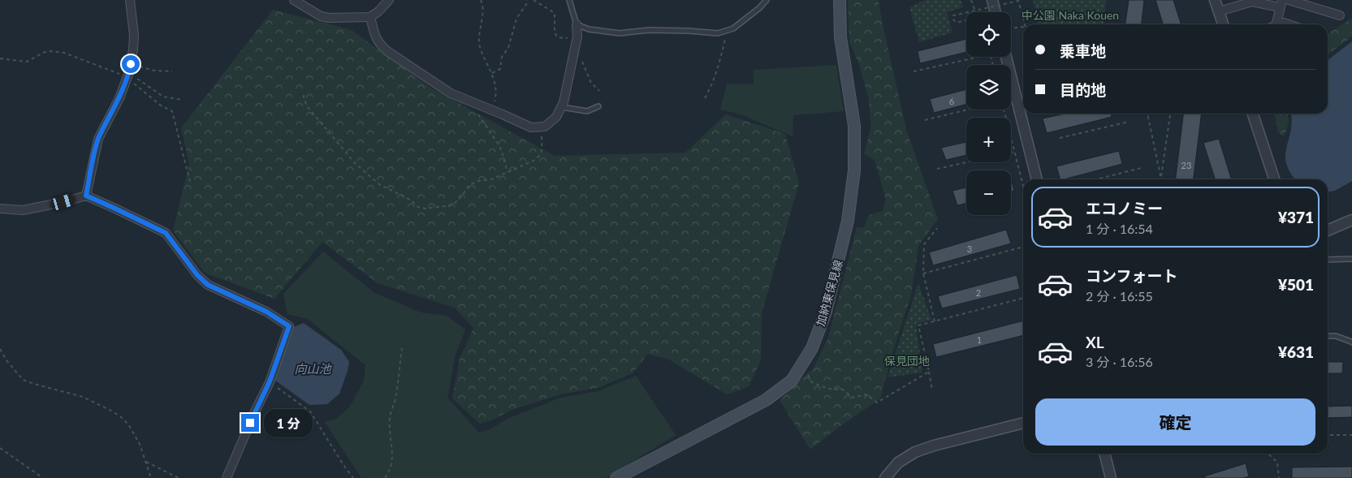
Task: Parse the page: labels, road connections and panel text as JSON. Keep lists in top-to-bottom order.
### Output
{
  "streets": {
    "main road": ["加納東保見線"]
  },
  "water": ["向山池"],
  "parks": ["中公園 Naka Kouen", "保見団地"],
  "house_numbers": [
    "6",
    "23",
    "3",
    "2",
    "1"
  ],
  "page": {
    "map_buttons": ["+", "−"],
    "banner": ["乗車地", "目的地"],
    "list": [
      {
        "name": "エコノミー",
        "note": "1 分 · 16:54",
        "value": "¥371"
      },
      {
        "name": "コンフォート",
        "note": "2 分 · 16:55",
        "value": "¥501"
      },
      {
        "name": "XL",
        "note": "3 分 · 16:56",
        "value": "¥631"
      }
    ],
    "buttons": "確定",
    "bubble": "1 分"
  }
}
